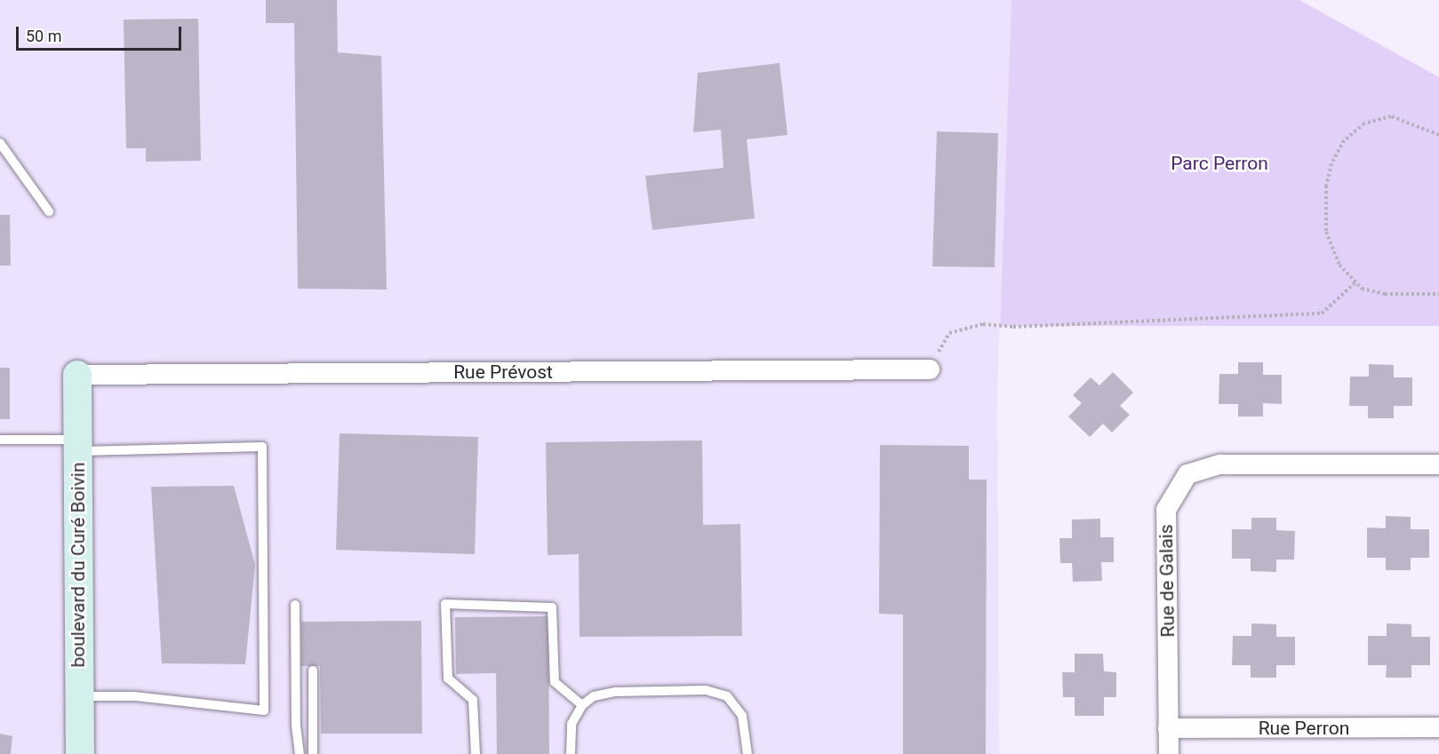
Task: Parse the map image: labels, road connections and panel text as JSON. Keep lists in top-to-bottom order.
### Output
{
  "streets": {
    "street": [
      "Rue Prévost",
      "boulevard du Curé Boivin",
      "Rue de Galais",
      "Rue Perron"
    ]
  },
  "crossings": [
    ["Rue Prévost", "boulevard du Curé Boivin"],
    ["Rue de Galais", "Rue Perron"]
  ],
  "parks": ["Parc Perron"],
  "scale_bar": "50 m"
}
